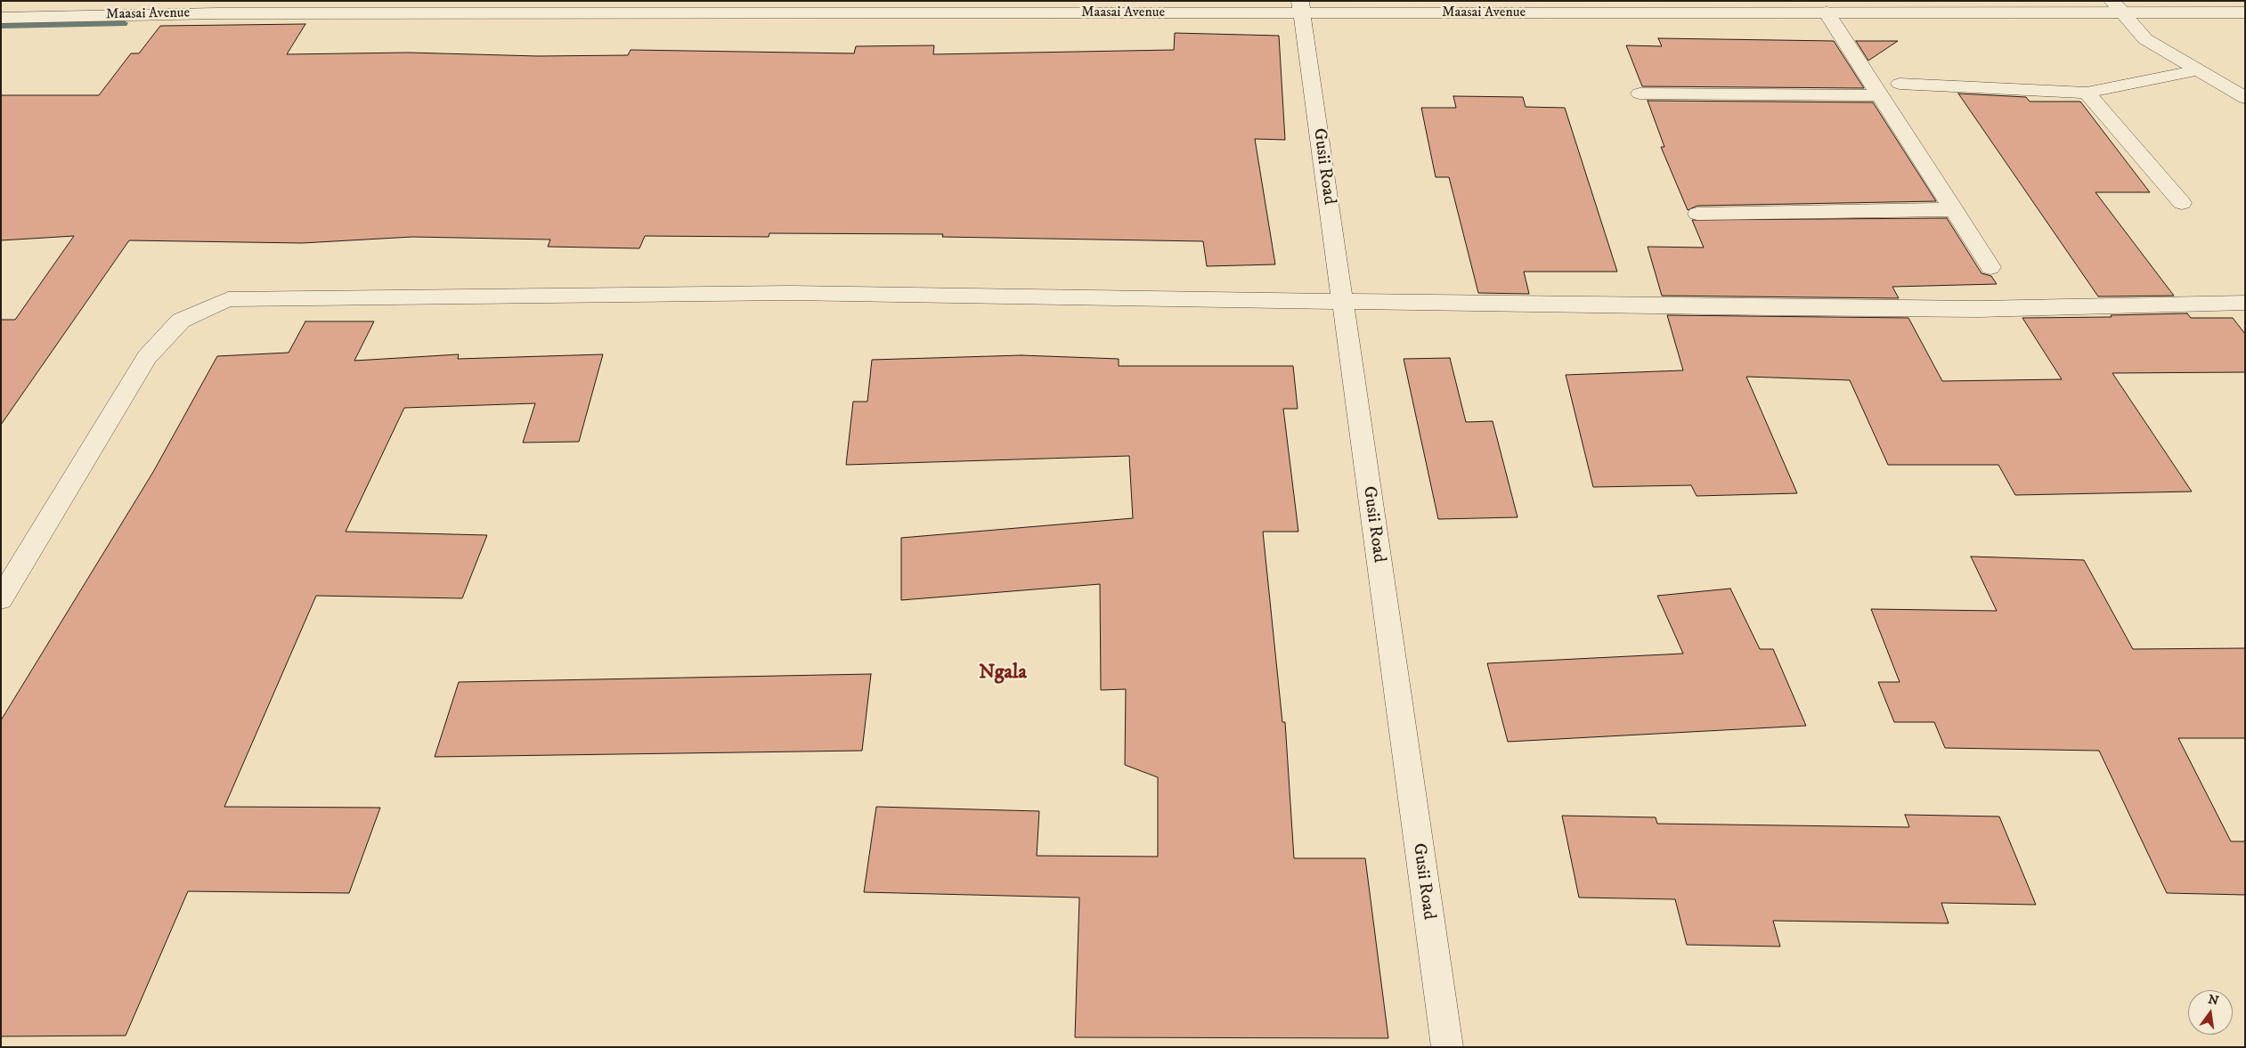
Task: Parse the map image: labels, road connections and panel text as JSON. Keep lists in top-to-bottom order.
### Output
{
  "streets": {
    "street": ["Maasai Avenue", "Gusii Road"]
  },
  "crossings": [
    ["Maasai Avenue", "Gusii Road"]
  ],
  "districts": ["Ngala"],
  "north": "top"
}
